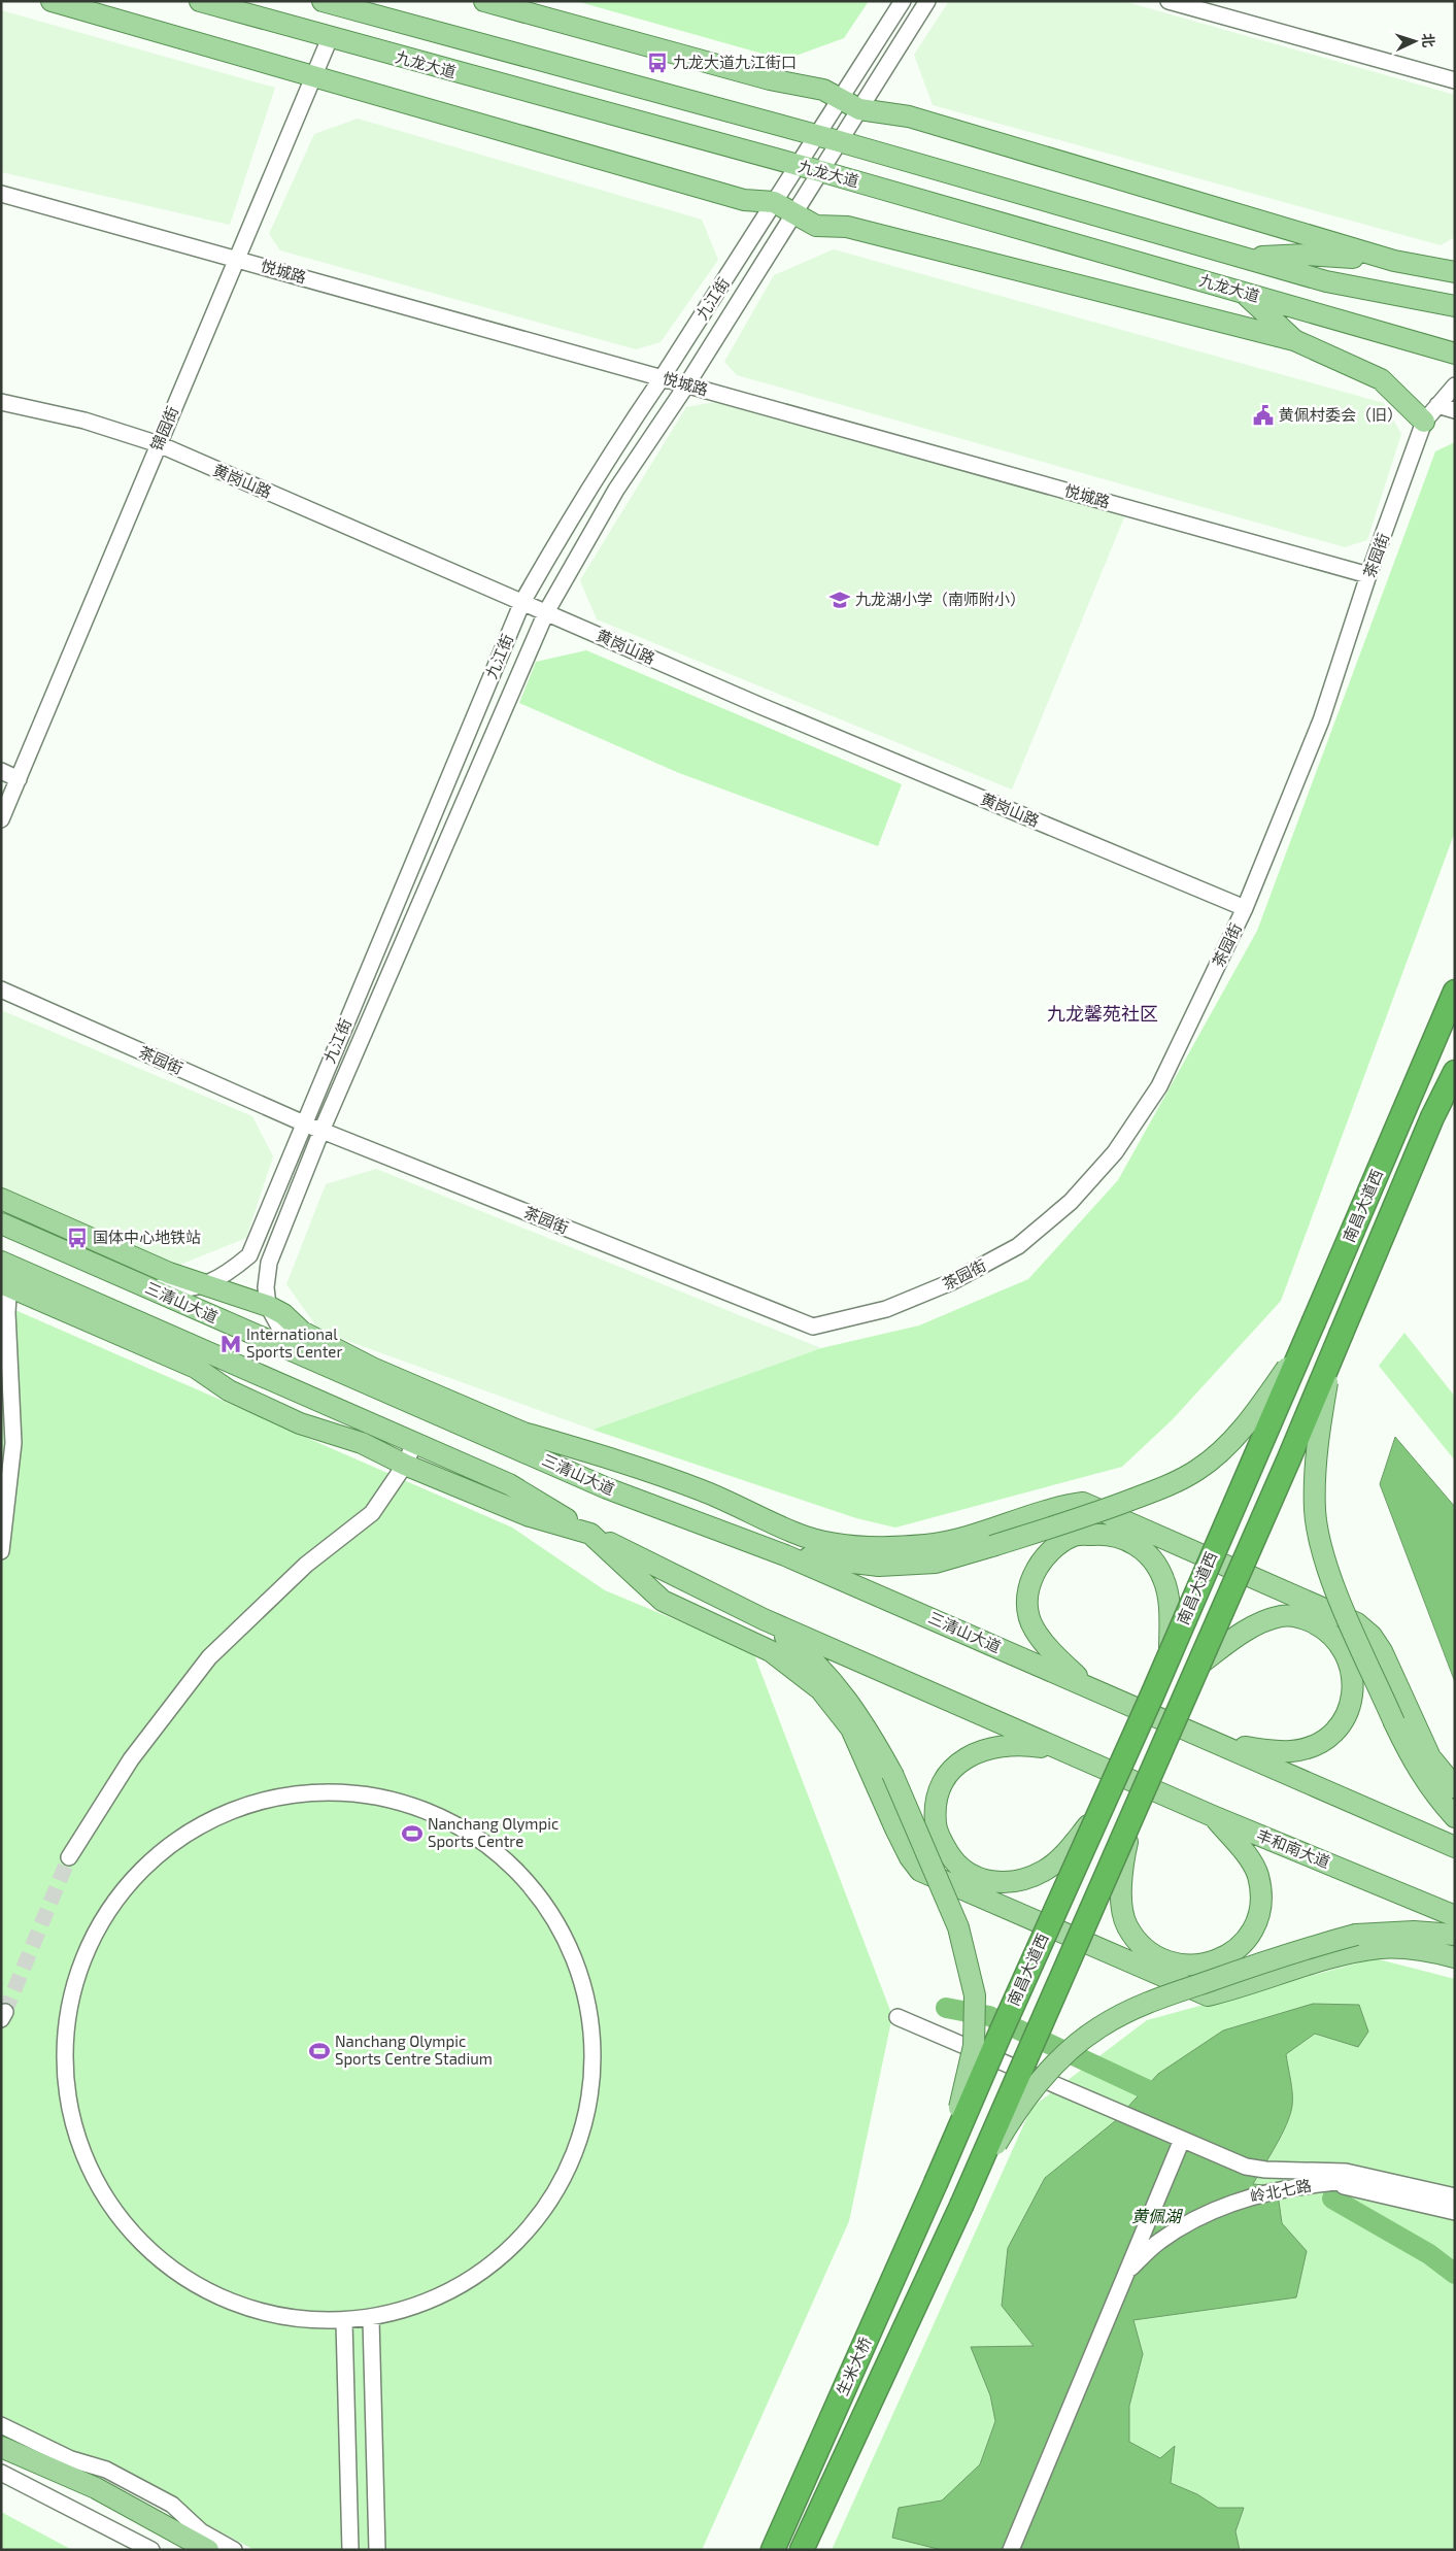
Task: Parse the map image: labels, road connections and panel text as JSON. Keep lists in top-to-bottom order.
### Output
{
  "streets": {
    "highway": ["南昌大道西", "生米大桥"],
    "main road": ["九龙大道", "三清山大道", "丰和南大道"],
    "street": [
      "悦城路",
      "九江街",
      "锦园街",
      "黄岗山路",
      "茶园街",
      "岭北七路"
    ]
  },
  "crossings": [
    ["九龙大道", "九江街"],
    ["九龙大道", "锦园街"],
    ["悦城路", "九江街"],
    ["悦城路", "锦园街"],
    ["悦城路", "茶园街"],
    ["九江街", "黄岗山路"],
    ["九江街", "茶园街"],
    ["九江街", "三清山大道"],
    ["锦园街", "黄岗山路"],
    ["黄岗山路", "茶园街"],
    ["南昌大道西", "生米大桥"]
  ],
  "districts": ["九龙馨苑社区"],
  "water": ["黄佩湖"],
  "places": {
    "bus stop": ["九龙大道九江街口", "国体中心地铁站"],
    "public building": ["黄佩村委会（旧）"],
    "school or university": ["九龙湖小学（南师附小）"],
    "metro station": ["International Sports Center"],
    "sports": ["Nanchang Olympic Sports Centre", "Nanchang Olympic Sports Centre Stadium"]
  },
  "north": "right"
}
